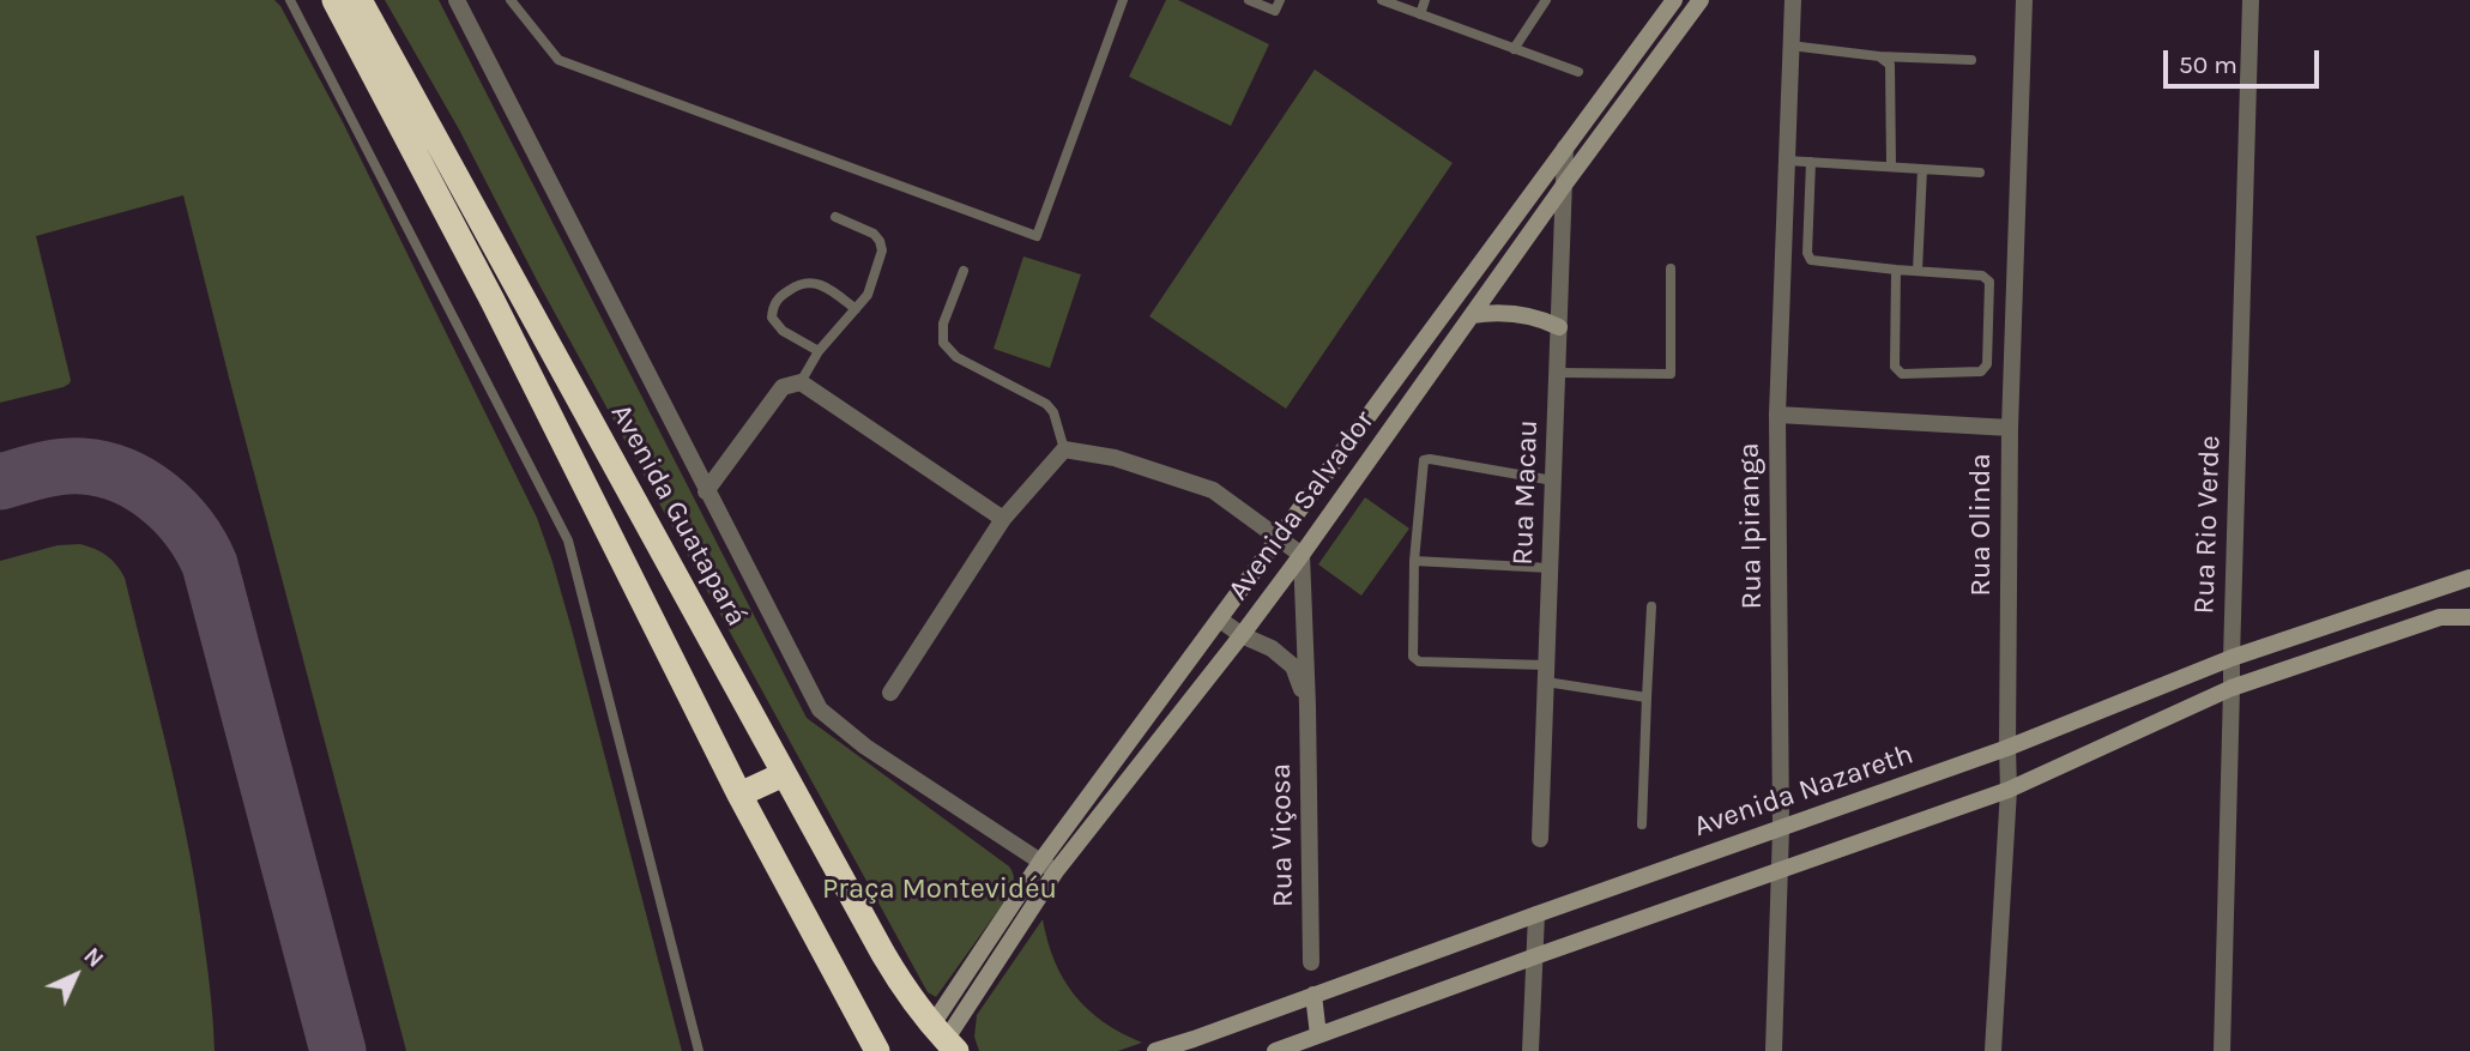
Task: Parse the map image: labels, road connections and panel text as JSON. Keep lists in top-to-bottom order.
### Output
{
  "streets": {
    "highway": ["Avenida Guatapará"],
    "street": [
      "Rua Macau",
      "Avenida Salvador",
      "Rua Olinda",
      "Rua Rio Verde",
      "Rua Ipiranga",
      "Avenida Nazareth",
      "Rua Viçosa"
    ]
  },
  "crossings": [
    ["Rua Macau", "Avenida Salvador"],
    ["Avenida Salvador", "Avenida Guatapará"],
    ["Avenida Salvador", "Rua Viçosa"],
    ["Rua Olinda", "Avenida Nazareth"],
    ["Rua Rio Verde", "Avenida Nazareth"],
    ["Rua Ipiranga", "Avenida Nazareth"]
  ],
  "parks": ["Praça Montevidéu"],
  "scale_bar": "50 m",
  "north": "top right"
}
